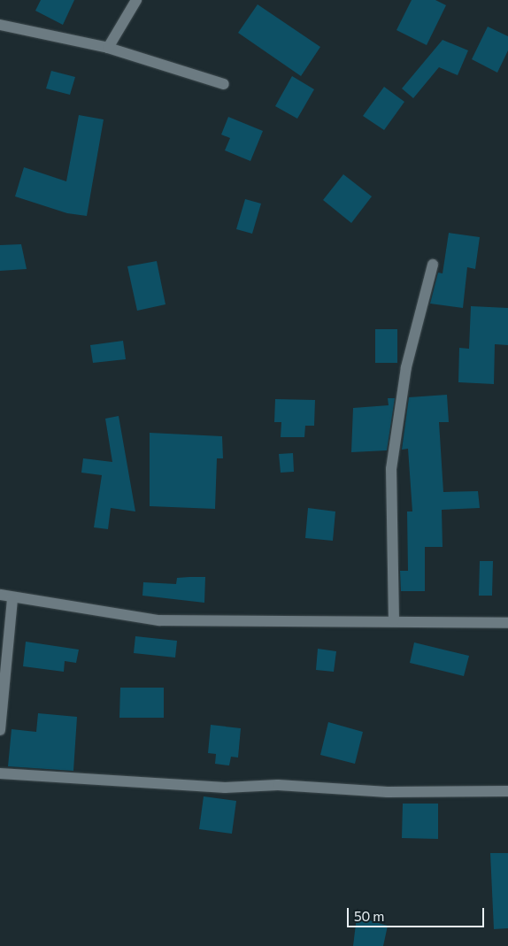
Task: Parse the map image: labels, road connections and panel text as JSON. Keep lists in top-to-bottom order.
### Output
{
  "scale_bar": "50 m"
}
